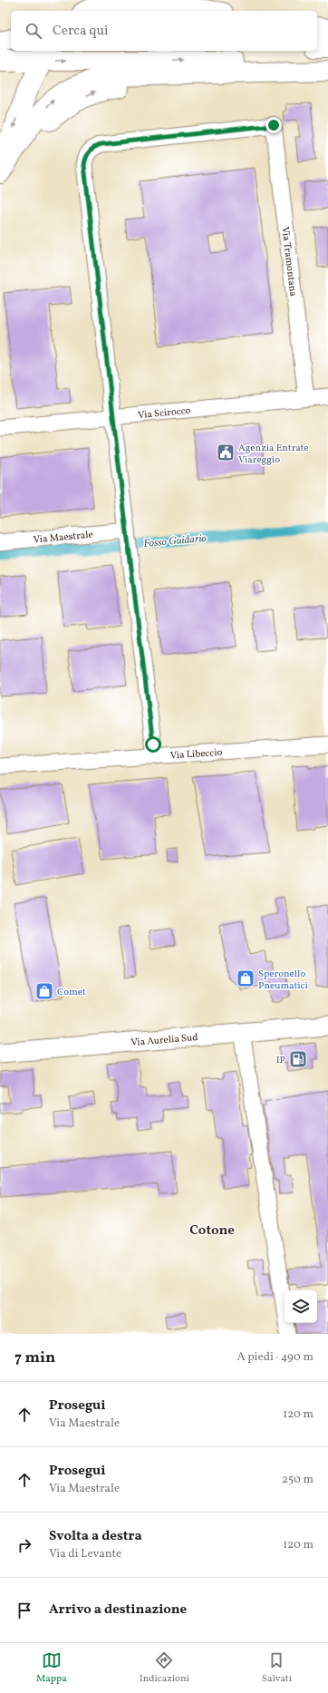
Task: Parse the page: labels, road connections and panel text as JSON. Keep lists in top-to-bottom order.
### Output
{
  "streets": {
    "main road": ["Via Aurelia Sud"],
    "street": [
      "Via Tramontana",
      "Via Scirocco",
      "Via Maestrale",
      "Via Libeccio"
    ]
  },
  "crossings": [
    ["Via Tramontana", "Via Scirocco"]
  ],
  "districts": ["Cotone"],
  "water": ["Fosso Guidario"],
  "places": {
    "public building": ["Agenzia Entrate Viareggio"],
    "shop": ["Speronello Pneumatici", "Comet"],
    "fuel station": ["IP"]
  },
  "page": {
    "search": "Cerca qui",
    "heading": ["7 min", "A piedi · 490 m"],
    "list": [
      ["Prosegui", "Via Maestrale", "120 m"],
      ["Prosegui", "Via Maestrale", "250 m"],
      ["Svolta a destra", "Via di Levante", "120 m"],
      "Arrivo a destinazione"
    ],
    "nav": ["Mappa", "Indicazioni", "Salvati"]
  }
}
